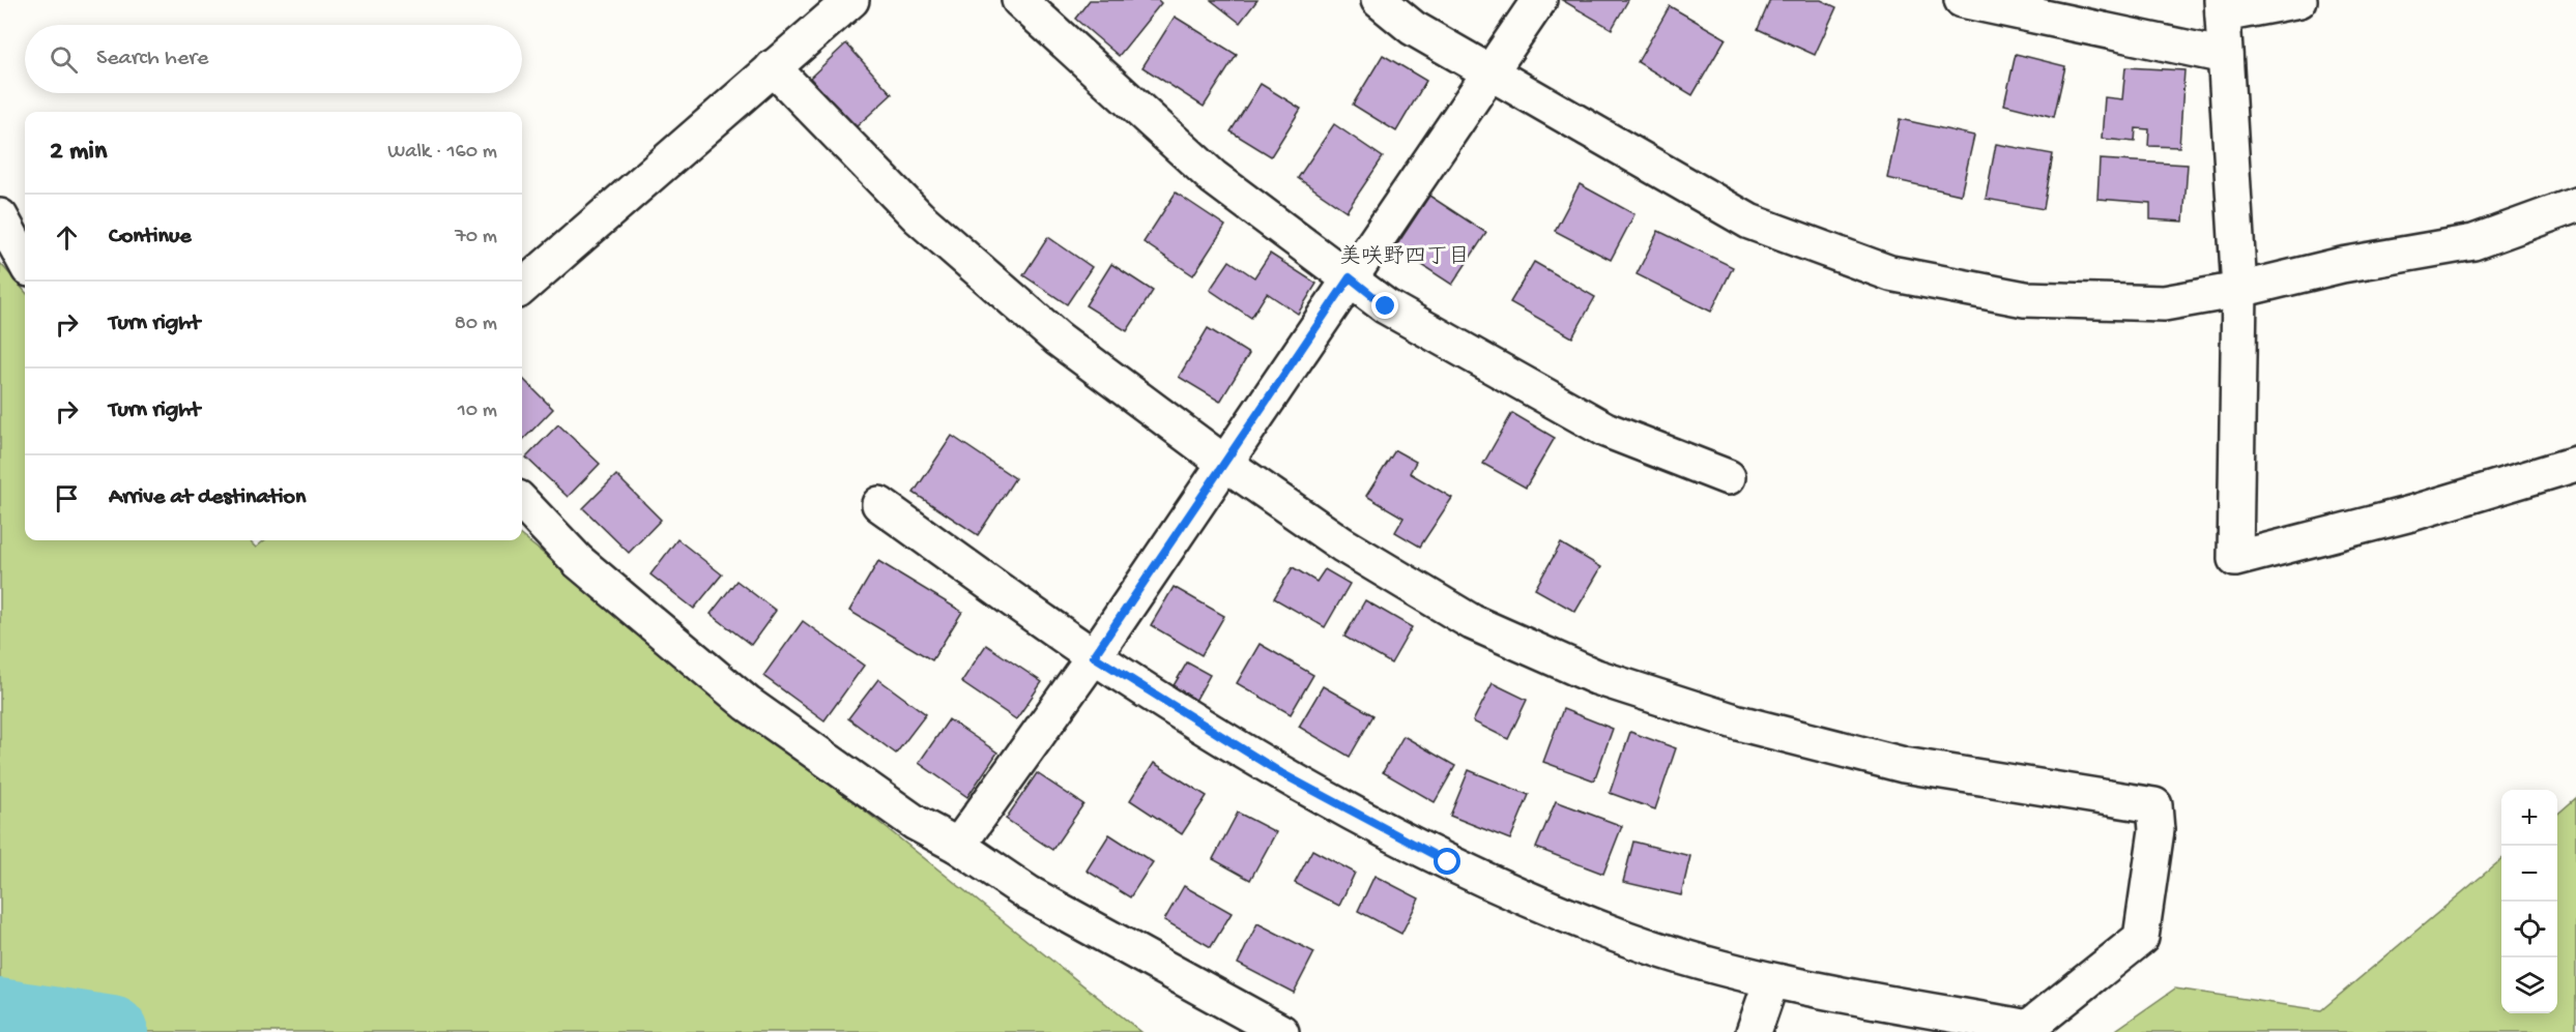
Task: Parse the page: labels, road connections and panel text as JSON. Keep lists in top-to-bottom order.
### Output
{
  "districts": ["美咲野四丁目"],
  "page": {
    "search": "Search here",
    "heading": ["2 min", "Walk · 160 m"],
    "list": [
      ["Continue", "70 m"],
      ["Turn right", "80 m"],
      ["Turn right", "10 m"],
      "Arrive at destination"
    ],
    "map_buttons": ["+", "−"]
  }
}
